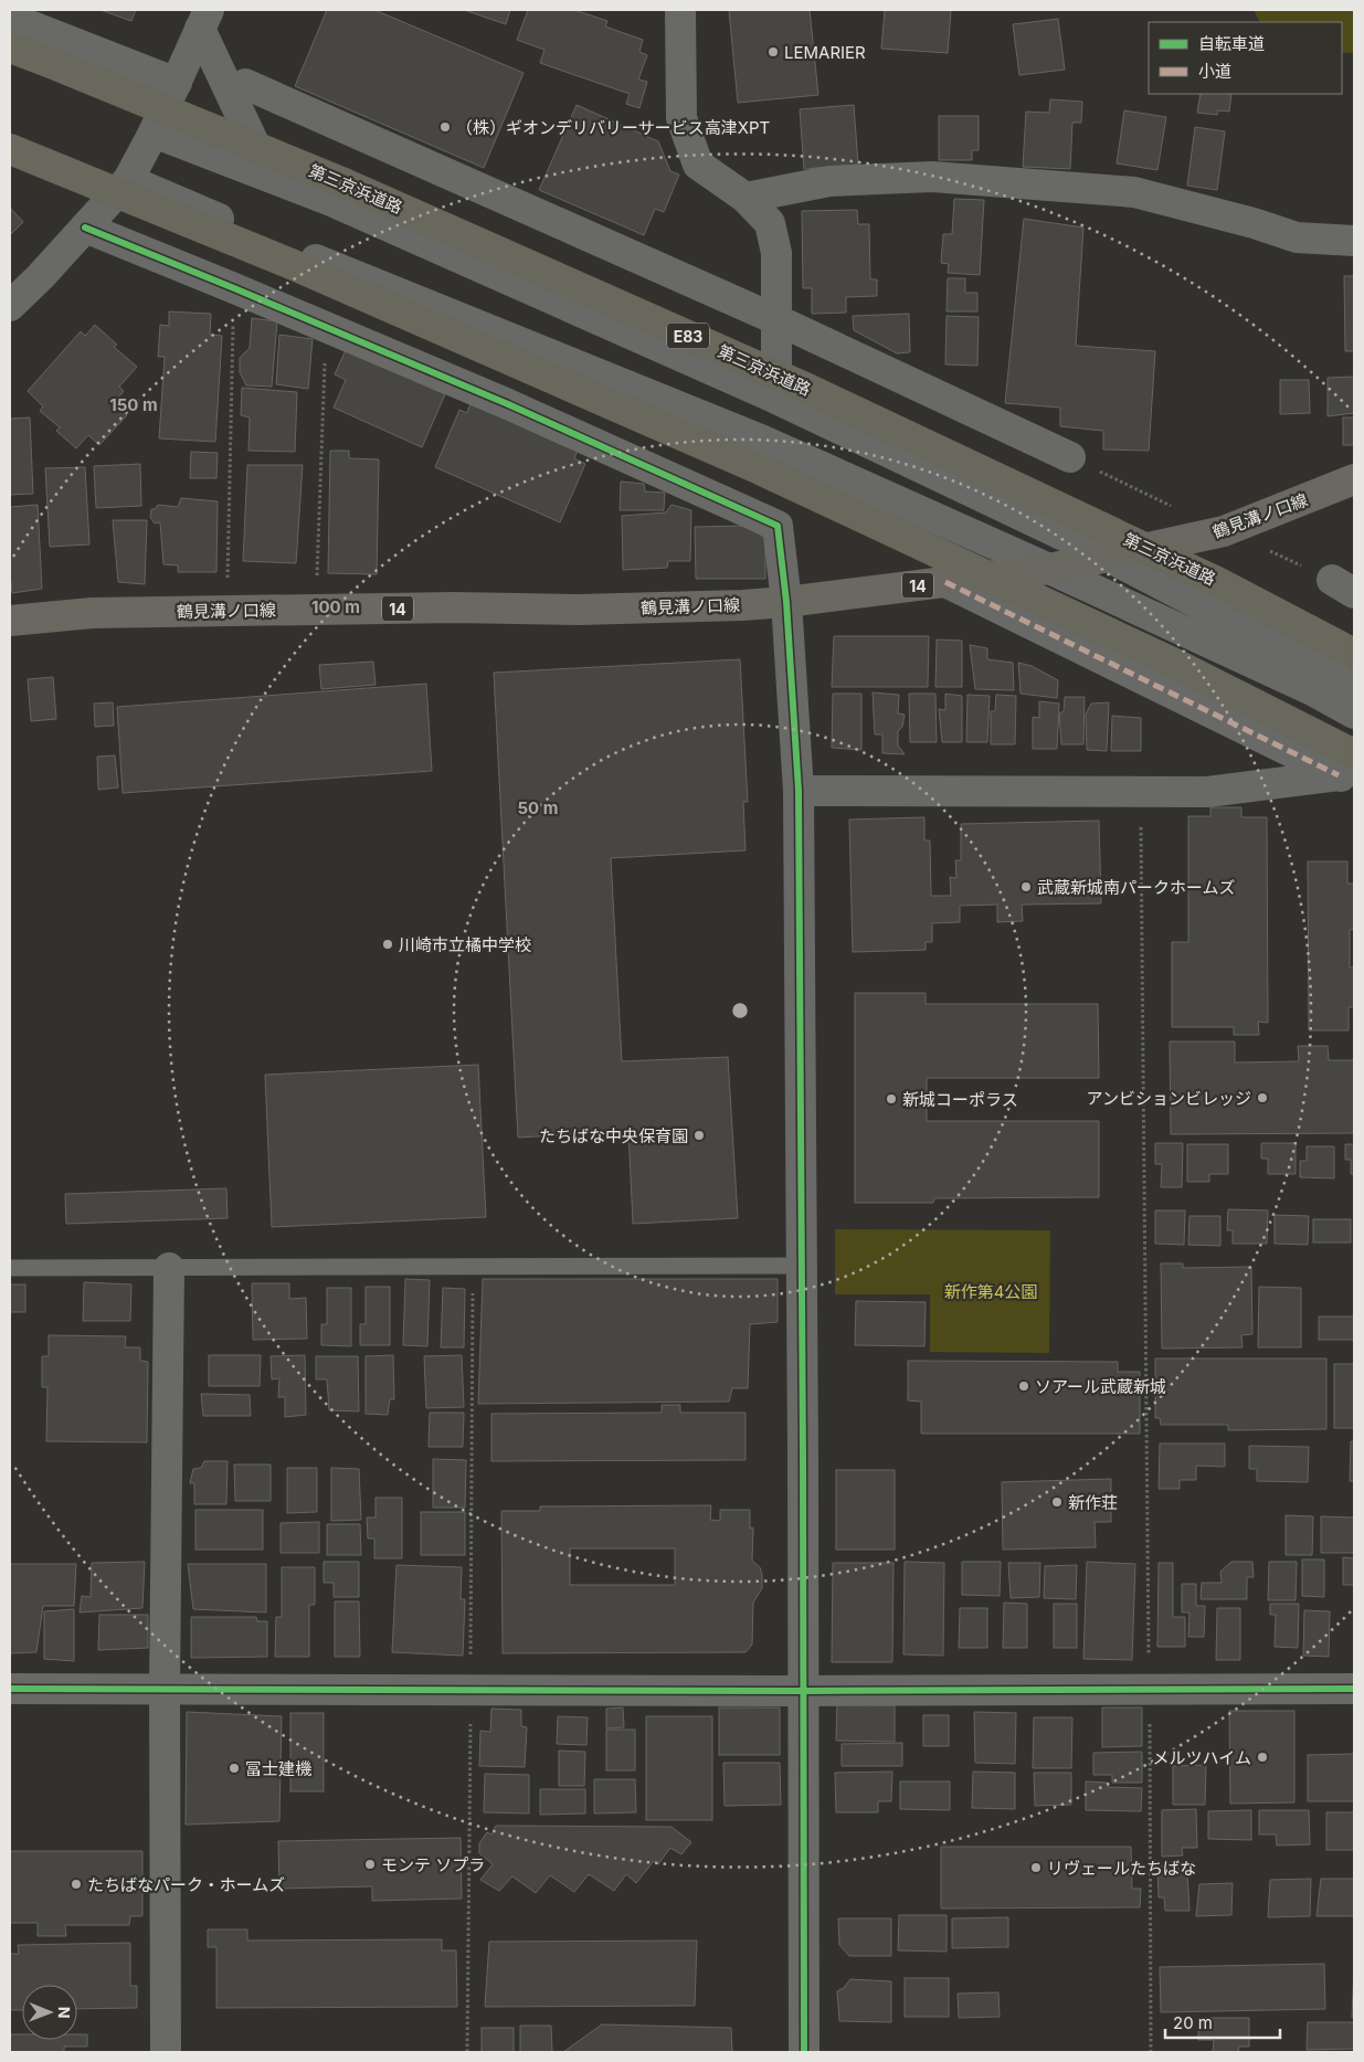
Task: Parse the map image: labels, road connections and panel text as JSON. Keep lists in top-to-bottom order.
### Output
{
  "streets": {
    "highway": ["第三京浜道路", "E83"],
    "main road": ["鶴見溝ノ口線", "14"]
  },
  "parks": ["新作第4公園"],
  "places": [
    "LEMARIER",
    "（株）ギオンデリバリーサービス高津XPT",
    "武蔵新城南パークホームズ",
    "川崎市立橘中学校",
    "アンビションビレッジ",
    "新城コーポラス",
    "たちばな中央保育園",
    "ソアール武蔵新城",
    "新作荘",
    "メルツハイム",
    "冨士建機",
    "モンテ ソプラ",
    "リヴェールたちばな",
    "たちばなパーク・ホームズ"
  ],
  "legend": ["自転車道", "小道"],
  "scale_bar": "20 m",
  "north": "right",
  "rings": ["150 m", "100 m", "50 m"]
}
